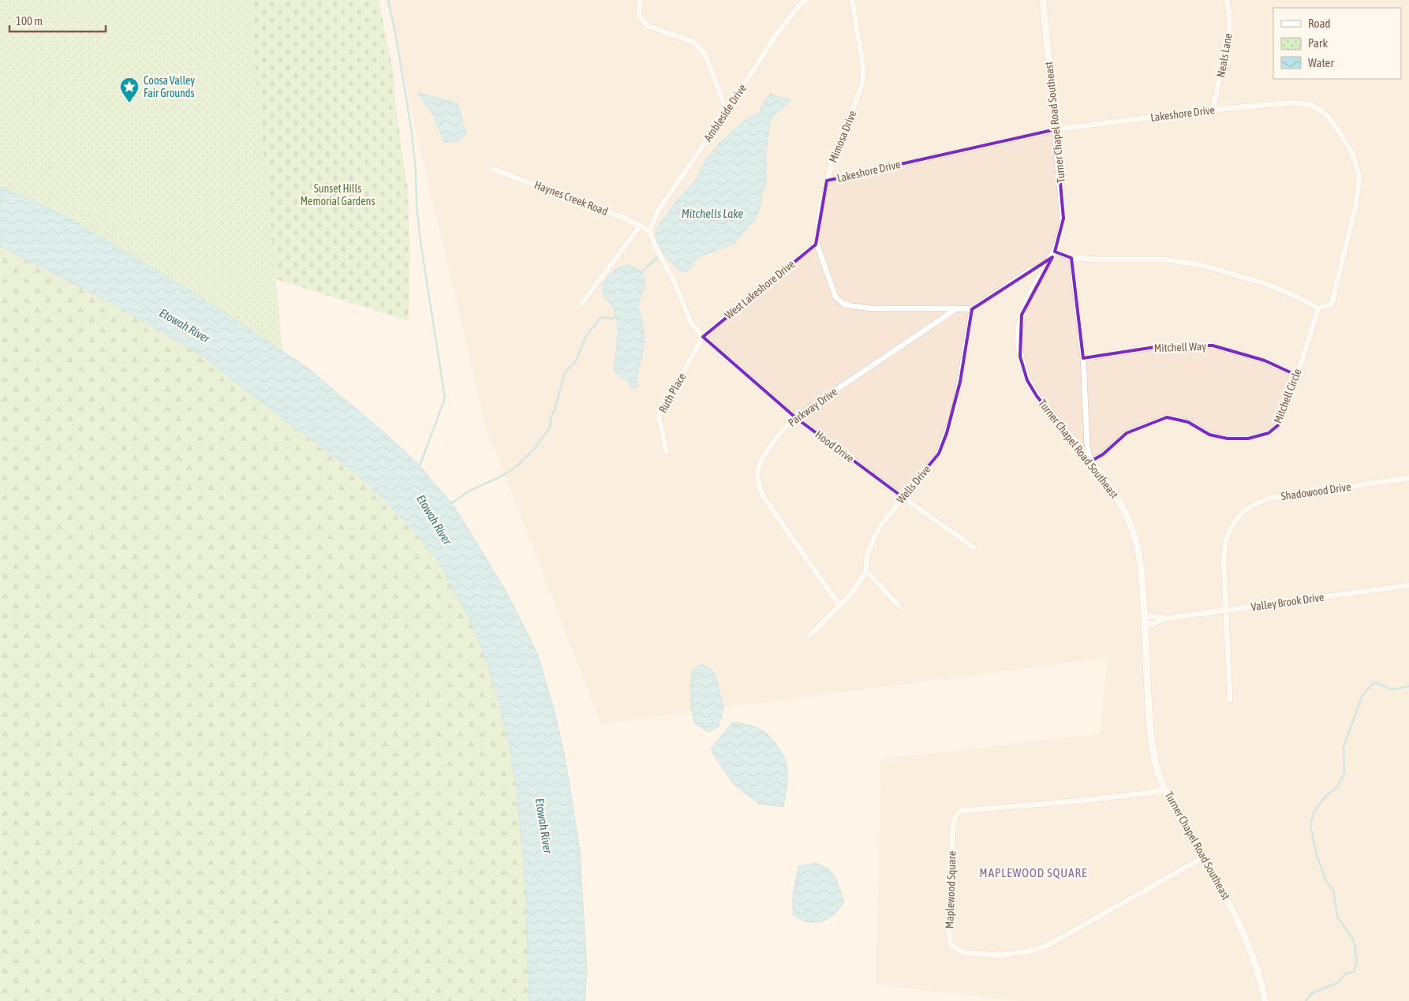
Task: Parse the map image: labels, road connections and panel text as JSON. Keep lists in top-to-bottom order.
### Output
{
  "streets": {
    "street": [
      "Neals Lane",
      "Ambleside Drive",
      "Lakeshore Drive",
      "Turner Chapel Road Southeast",
      "Mimosa Drive",
      "Haynes Creek Road",
      "West Lakeshore Drive",
      "Mitchell Way",
      "Ruth Place",
      "Mitchell Circle",
      "Parkway Drive",
      "Hood Drive",
      "Wells Drive",
      "Shadowood Drive",
      "Valley Brook Drive",
      "Maplewood Square"
    ]
  },
  "crossings": [
    ["Neals Lane", "Lakeshore Drive"],
    ["Ambleside Drive", "Haynes Creek Road"],
    ["Lakeshore Drive", "Turner Chapel Road Southeast"],
    ["Lakeshore Drive", "Mimosa Drive"],
    ["Lakeshore Drive", "Mitchell Circle"],
    ["Turner Chapel Road Southeast", "Mitchell Circle"],
    ["Turner Chapel Road Southeast", "Valley Brook Drive"],
    ["Turner Chapel Road Southeast", "Maplewood Square"],
    ["Mimosa Drive", "West Lakeshore Drive"],
    ["Mimosa Drive", "Parkway Drive"],
    ["Mimosa Drive", "Wells Drive"],
    ["West Lakeshore Drive", "Ruth Place"],
    ["West Lakeshore Drive", "Hood Drive"],
    ["Mitchell Way", "Mitchell Circle"],
    ["Ruth Place", "Hood Drive"],
    ["Parkway Drive", "Hood Drive"],
    ["Parkway Drive", "Wells Drive"],
    ["Hood Drive", "Wells Drive"],
    ["Shadowood Drive", "Valley Brook Drive"]
  ],
  "districts": ["MAPLEWOOD SQUARE"],
  "water": ["Mitchells Lake", "Etowah River"],
  "parks": ["Sunset Hills Memorial Gardens"],
  "places": {
    "place": ["Coosa Valley Fair Grounds"]
  },
  "legend": ["Road", "Park", "Water"],
  "scale_bar": "100 m"
}
